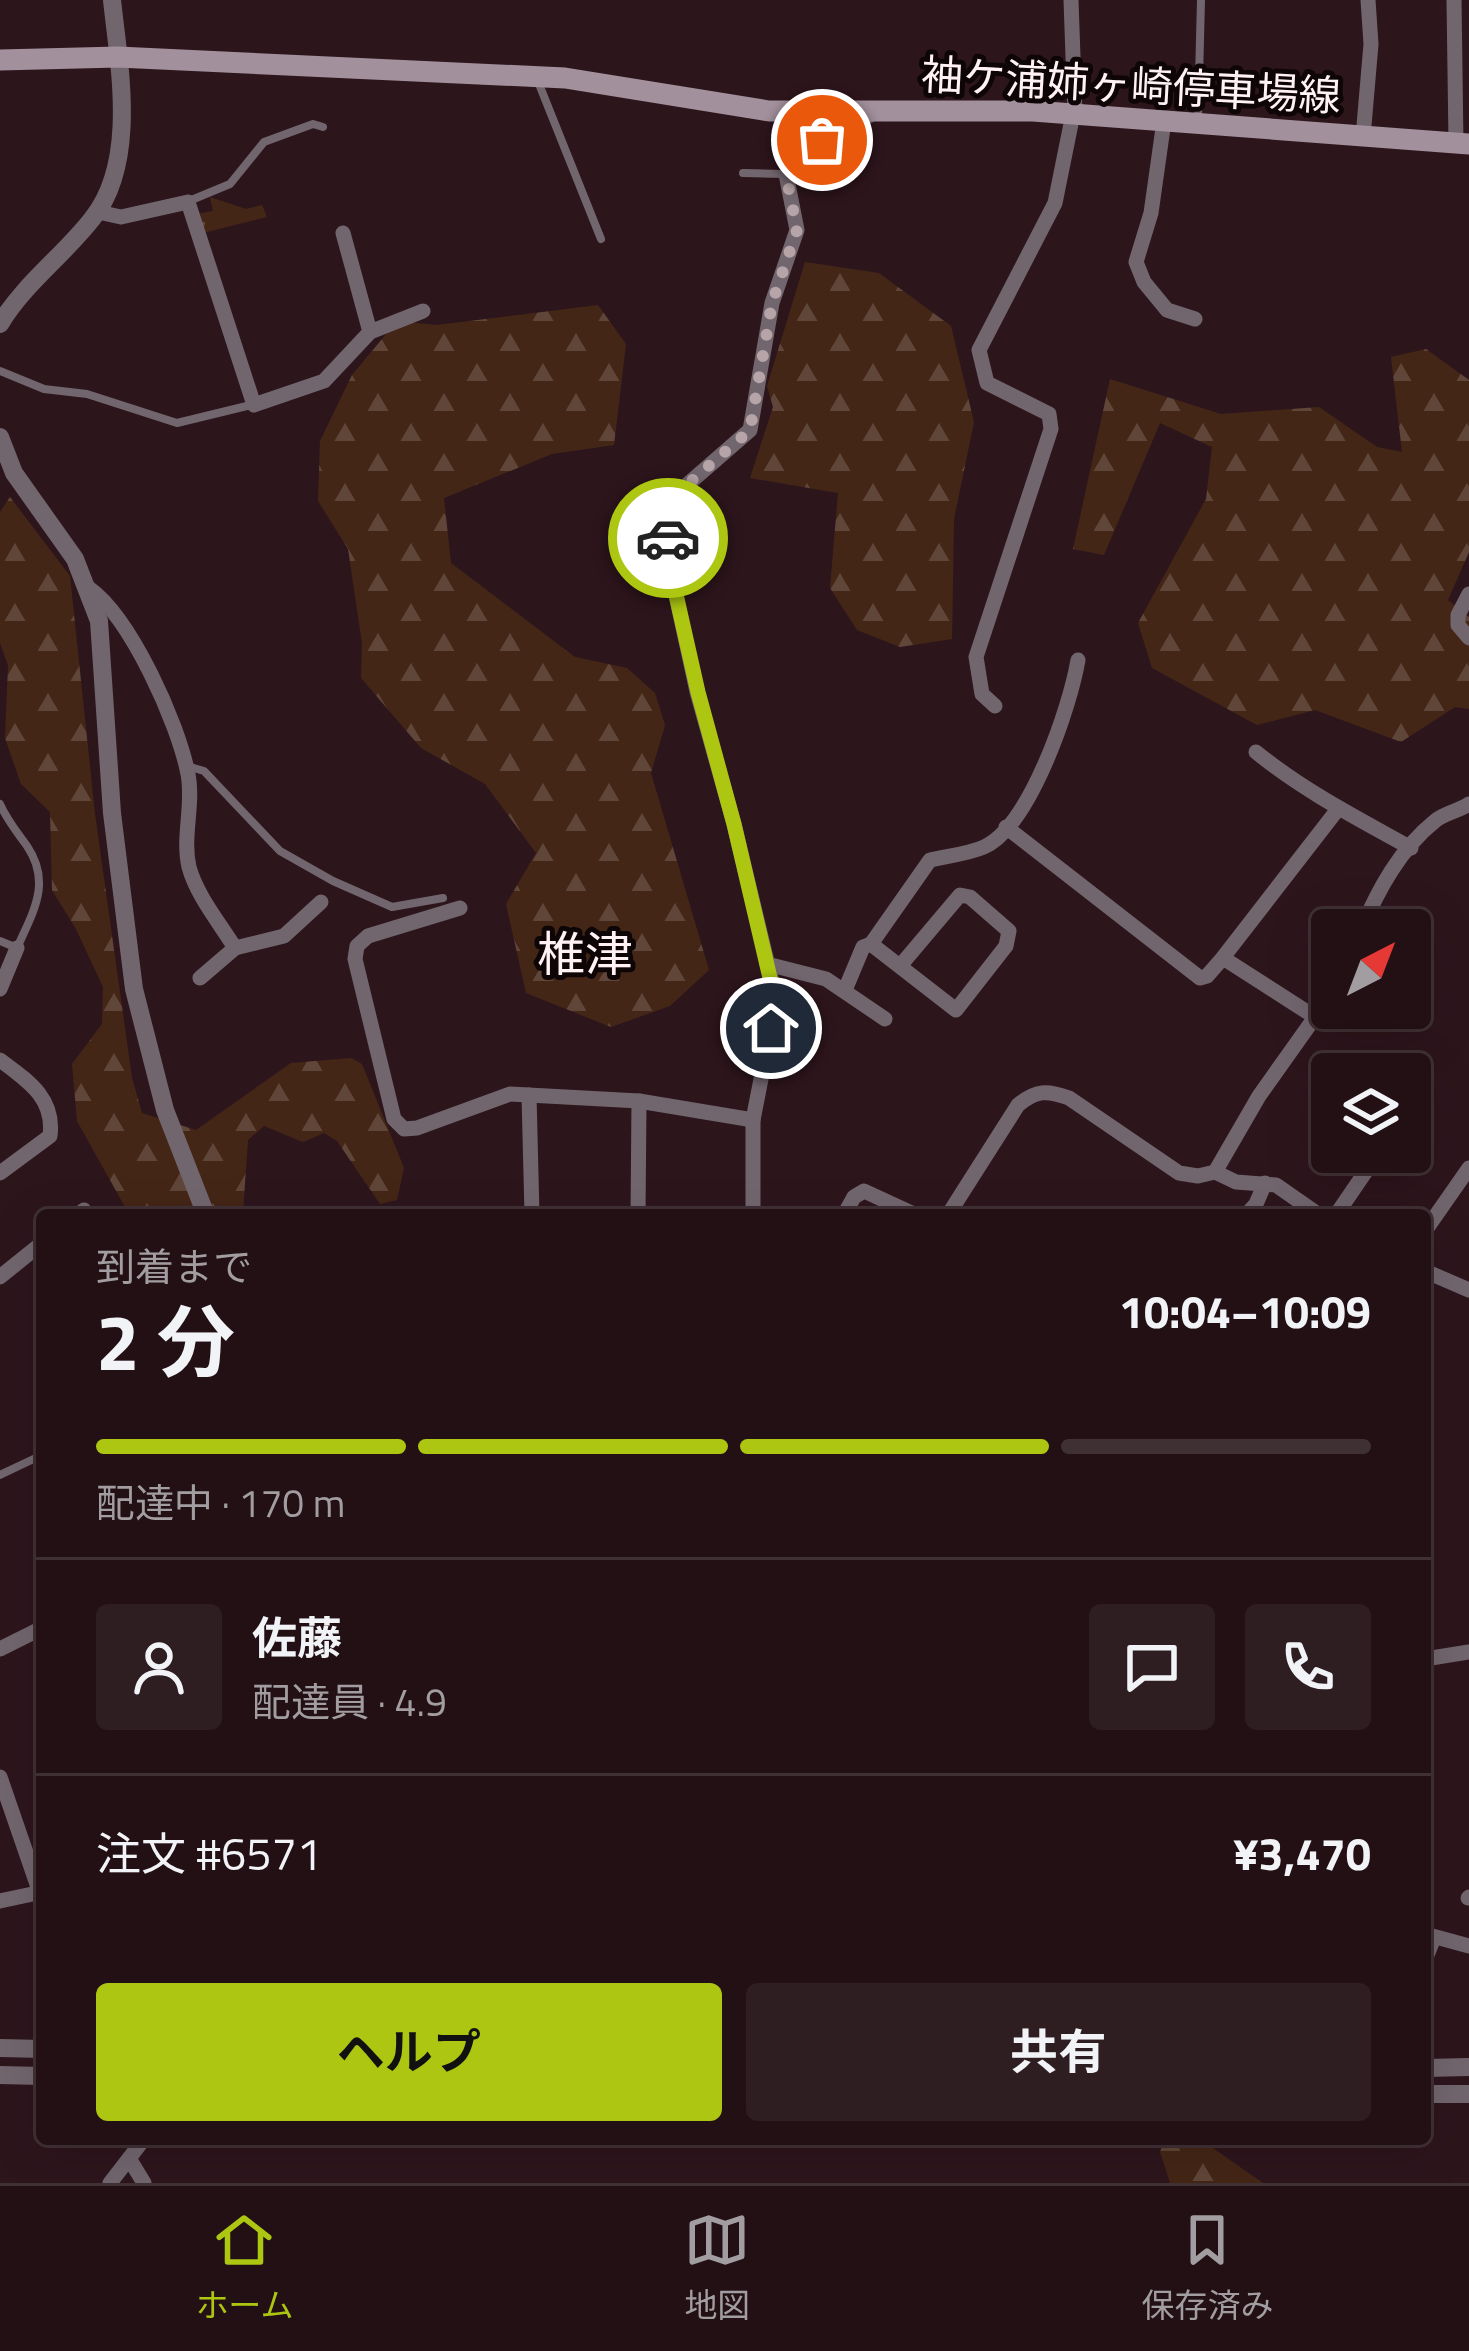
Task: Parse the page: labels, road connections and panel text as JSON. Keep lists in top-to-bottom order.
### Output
{
  "streets": {
    "main road": ["袖ケ浦姉ヶ崎停車場線"]
  },
  "districts": ["椎津"],
  "north": "top right",
  "page": {
    "heading": ["2 分", "到着まで", "10:04–10:09"],
    "panel": [
      "佐藤",
      "配達員 · 4.9",
      "注文 #6571",
      "¥3,470"
    ],
    "bar": "配達中 · 170 m",
    "buttons": ["ヘルプ", "共有"],
    "tabs": ["ホーム", "地図", "保存済み"]
  }
}
